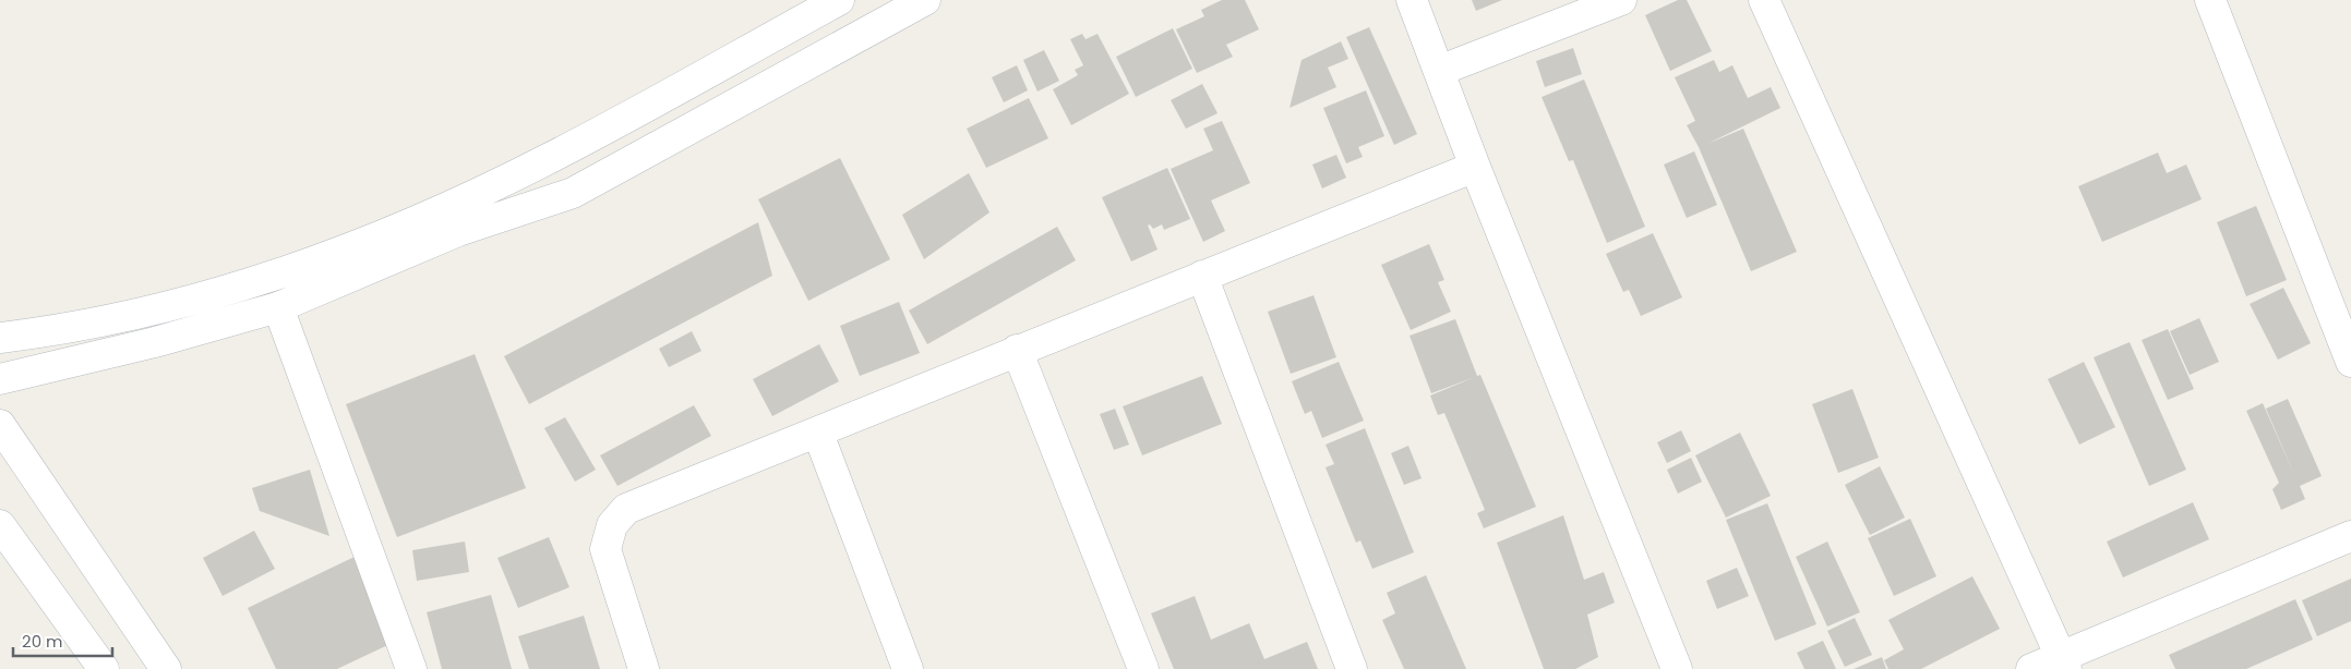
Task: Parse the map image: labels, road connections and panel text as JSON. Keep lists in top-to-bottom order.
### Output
{
  "scale_bar": "20 m"
}
